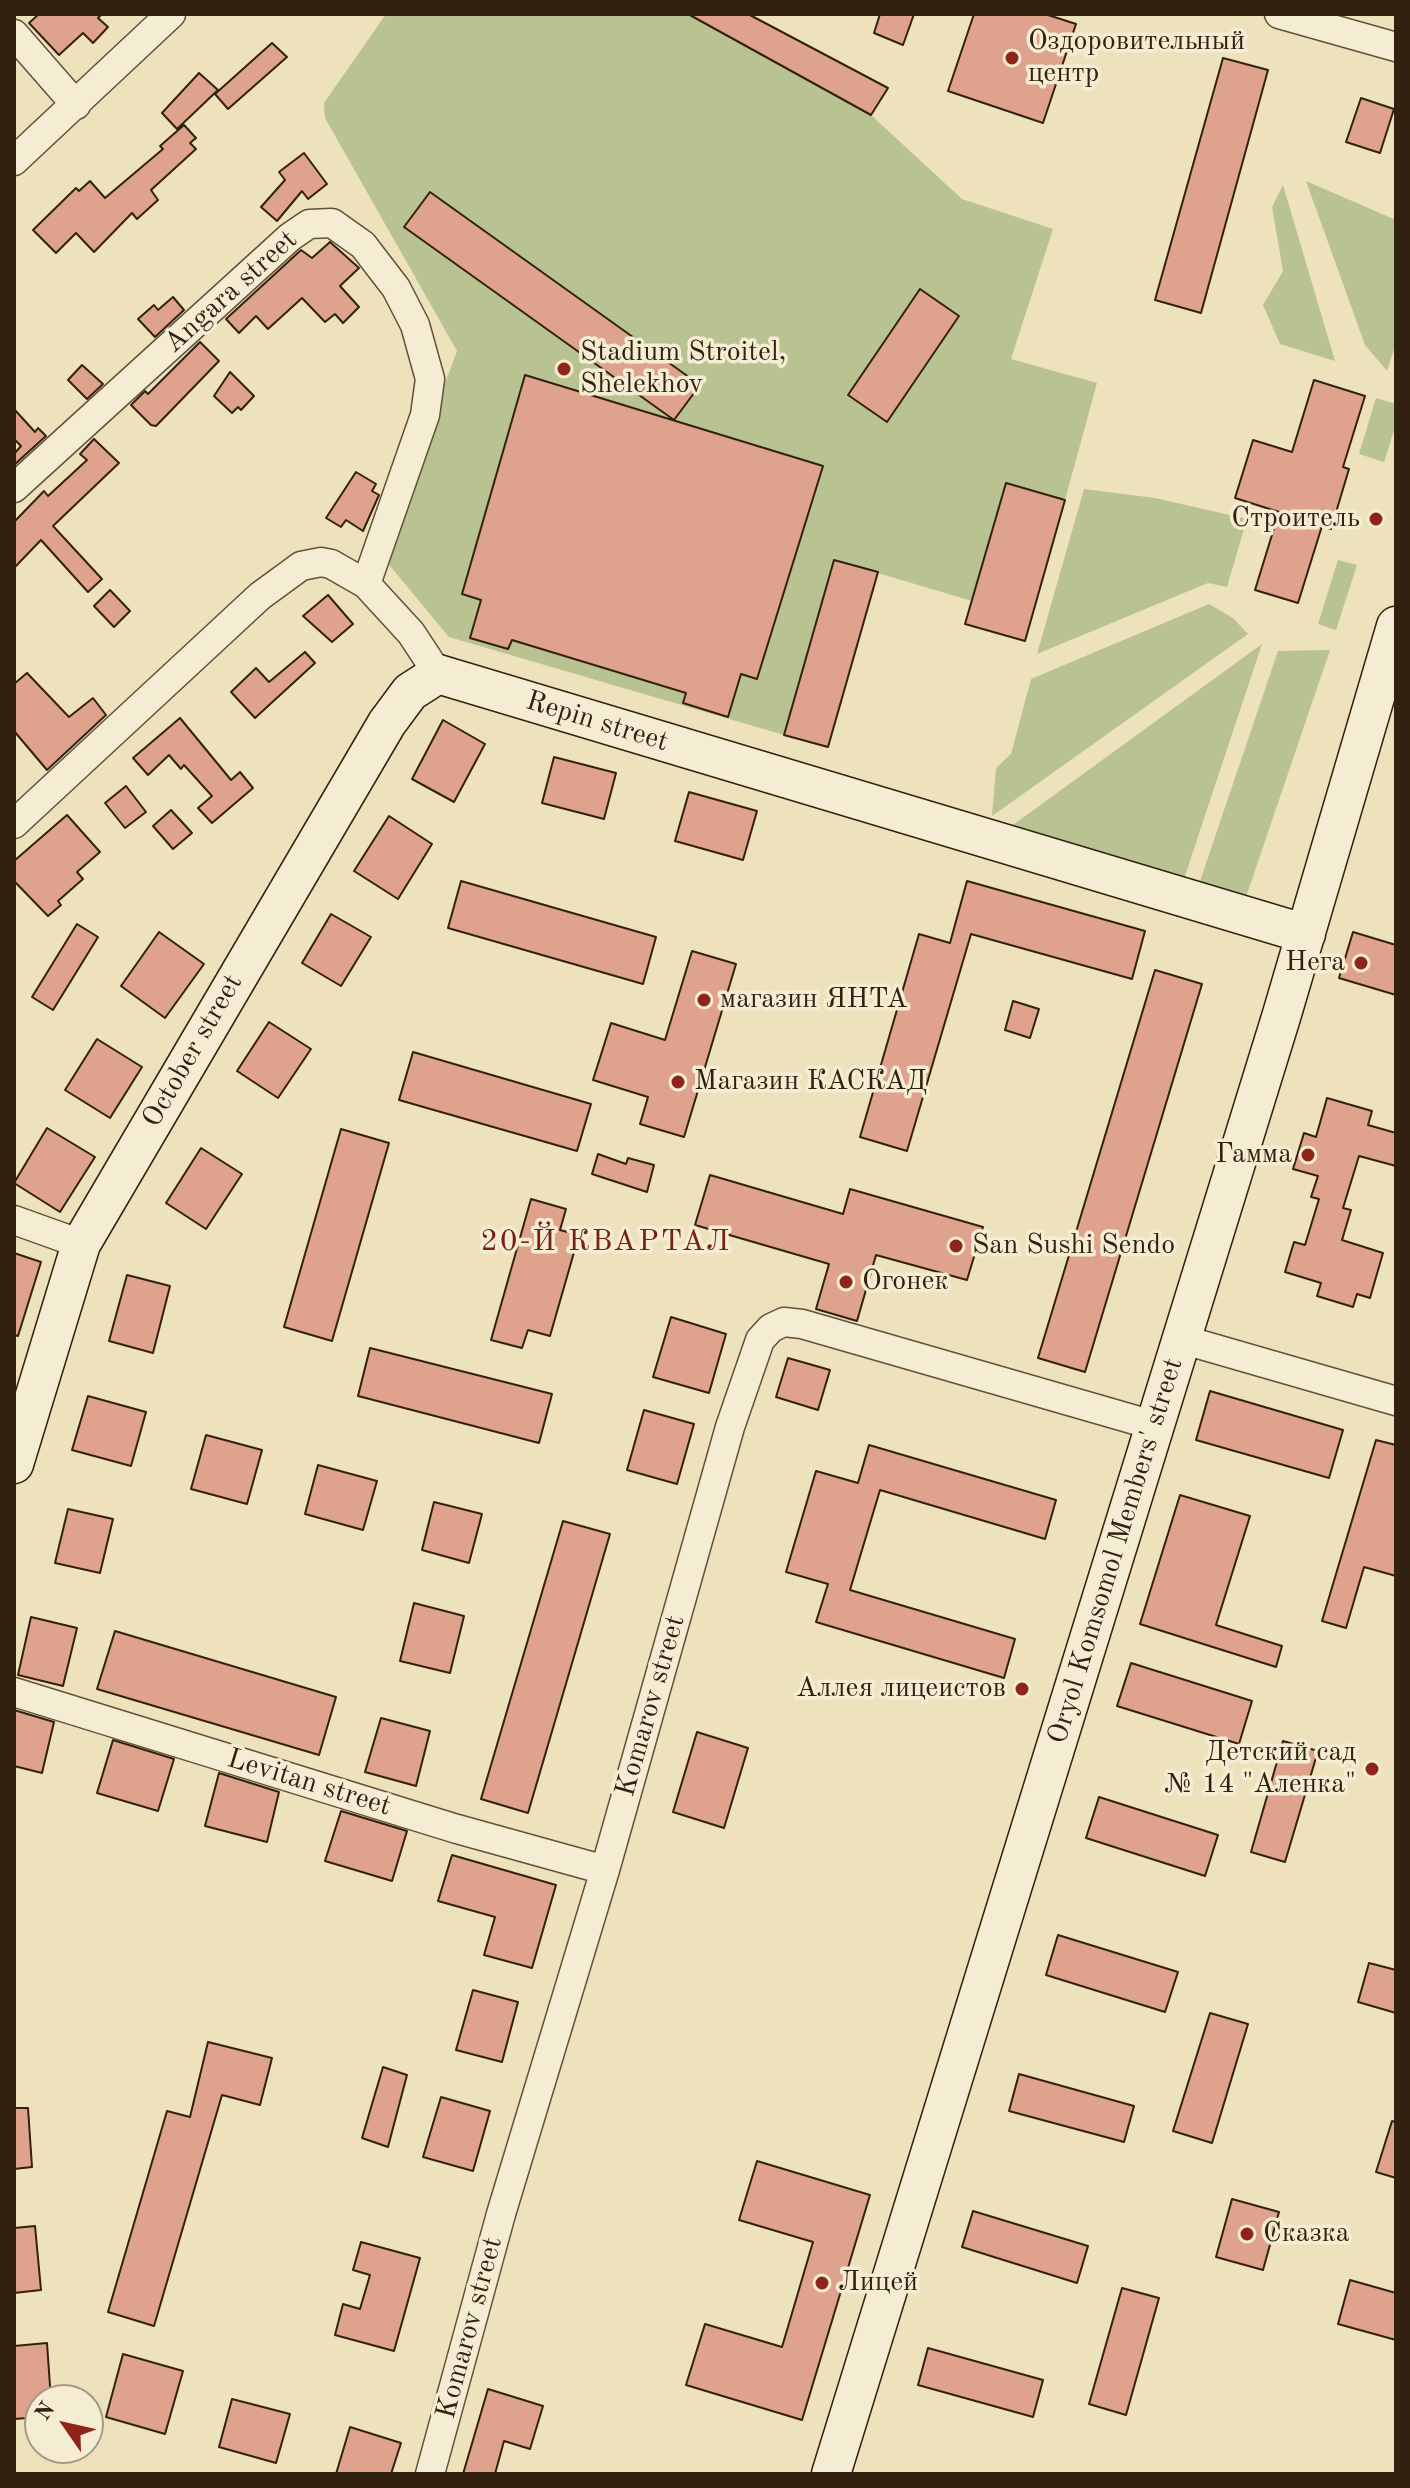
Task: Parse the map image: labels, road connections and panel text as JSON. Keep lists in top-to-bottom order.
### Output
{
  "streets": {
    "street": [
      "Angara street",
      "Repin street",
      "October street",
      "Oryol Komsomol Members' street",
      "Komarov street",
      "Levitan street"
    ]
  },
  "crossings": [
    ["Repin street", "October street"],
    ["Repin street", "Oryol Komsomol Members' street"],
    ["Oryol Komsomol Members' street", "Komarov street"],
    ["Komarov street", "Levitan street"]
  ],
  "districts": ["20-Й КВАРТАЛ"],
  "places": [
    "Оздоровительный центр",
    "Stadium Stroitel, Shelekhov",
    "Строитель",
    "Нега",
    "магазин ЯНТА",
    "Магазин КАСКАД",
    "Гамма",
    "San Sushi Sendo",
    "Огонек",
    "Аллея лицеистов",
    "Детский сад № 14 \"Аленка\"",
    "Сказка",
    "Лицей"
  ],
  "north": "top left"
}
